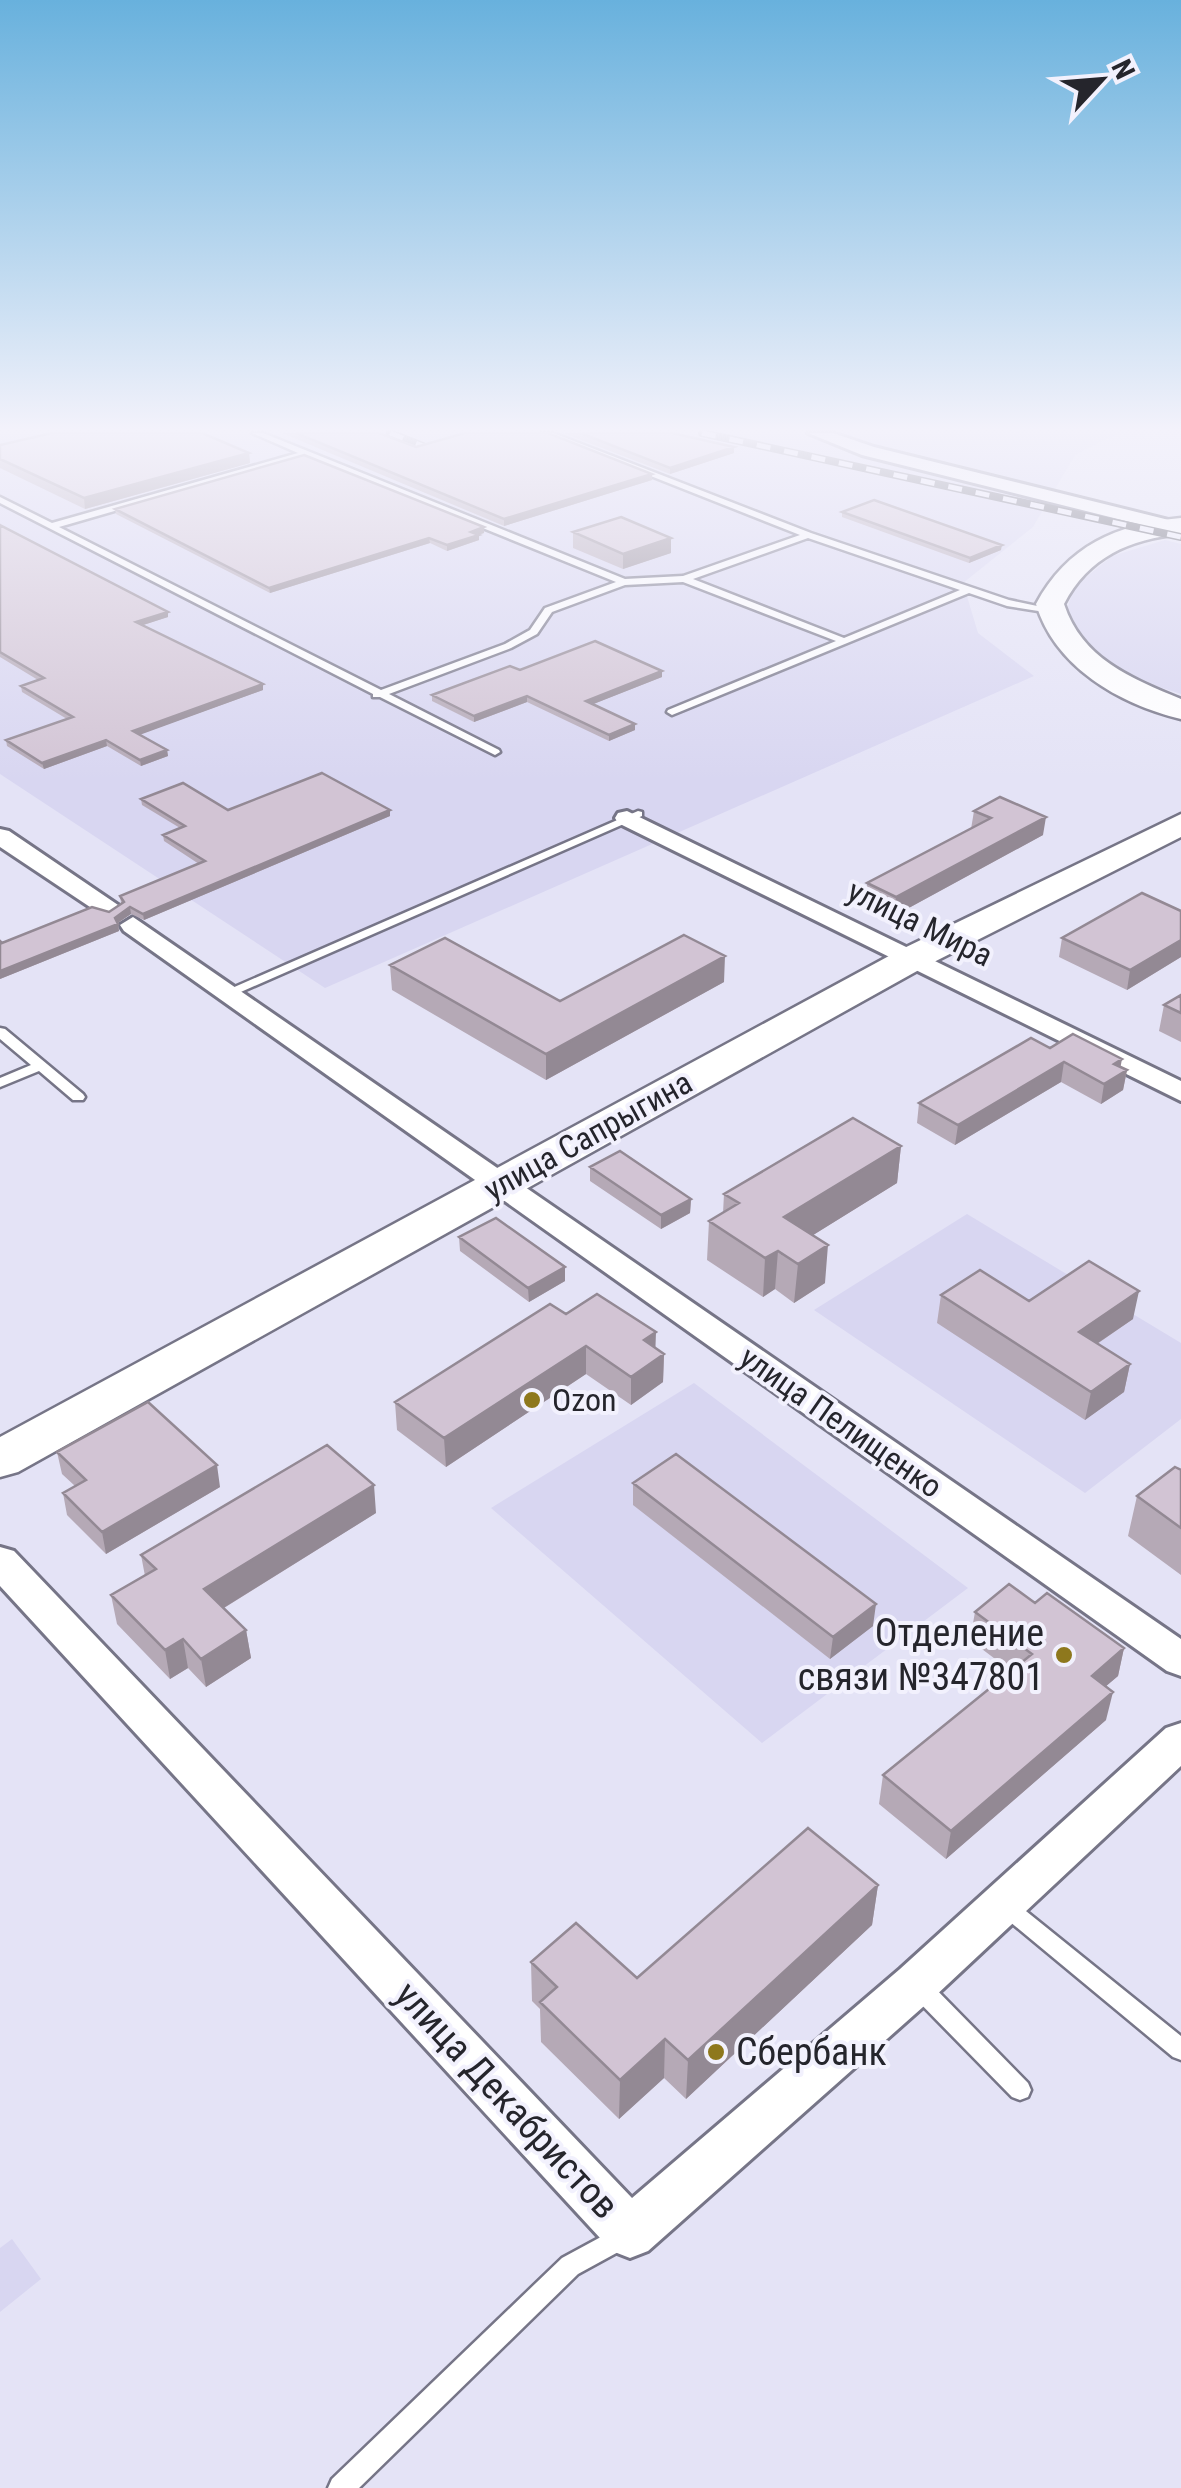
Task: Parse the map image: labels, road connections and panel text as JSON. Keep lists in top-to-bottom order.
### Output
{
  "streets": {
    "street": [
      "улица Мира",
      "улица Сапрыгина",
      "улица Пелищенко",
      "улица Декабристов"
    ]
  },
  "crossings": [
    ["улица Мира", "улица Сапрыгина"],
    ["улица Сапрыгина", "улица Пелищенко"]
  ],
  "places": ["Ozon", "Отделение связи №347801", "Сбербанк"],
  "north": "top right"
}
